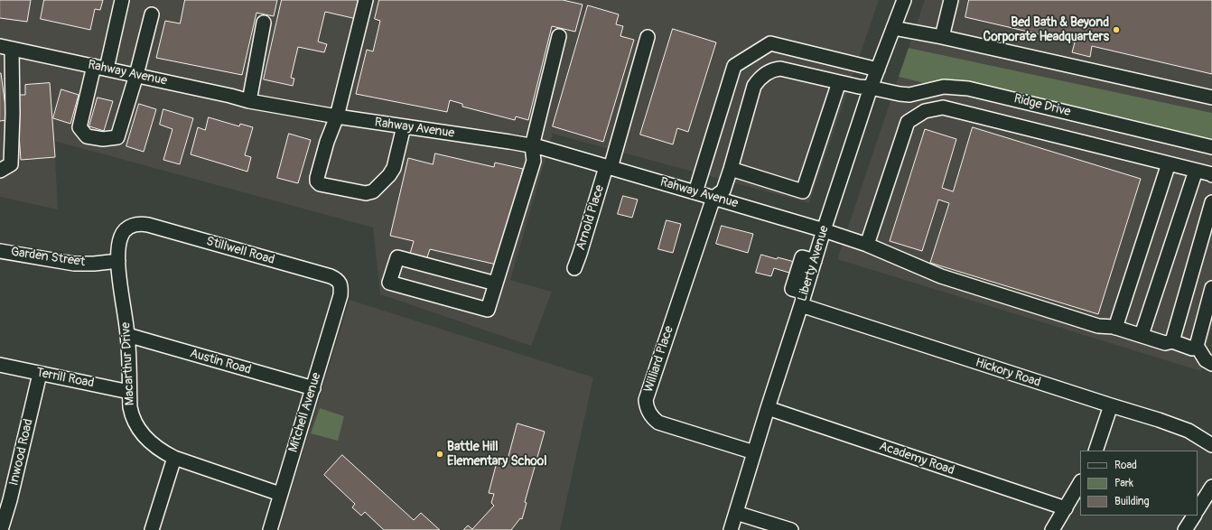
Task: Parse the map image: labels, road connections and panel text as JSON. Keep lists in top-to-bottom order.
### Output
{
  "streets": {
    "street": [
      "Rahway Avenue",
      "Ridge Drive",
      "Arnold Place",
      "Stillwell Road",
      "Garden Street",
      "Liberty Avenue",
      "Williard Place",
      "Austin Road",
      "Macarthur Drive",
      "Hickory Road",
      "Terrill Road",
      "Mitchell Avenue",
      "Inwood Road",
      "Academy Road"
    ]
  },
  "crossings": [
    ["Rahway Avenue", "Arnold Place"],
    ["Rahway Avenue", "Liberty Avenue"],
    ["Rahway Avenue", "Williard Place"],
    ["Ridge Drive", "Liberty Avenue"],
    ["Stillwell Road", "Macarthur Drive"],
    ["Stillwell Road", "Mitchell Avenue"],
    ["Garden Street", "Macarthur Drive"],
    ["Liberty Avenue", "Williard Place"],
    ["Liberty Avenue", "Hickory Road"],
    ["Liberty Avenue", "Academy Road"],
    ["Austin Road", "Macarthur Drive"],
    ["Austin Road", "Mitchell Avenue"],
    ["Macarthur Drive", "Terrill Road"],
    ["Macarthur Drive", "Mitchell Avenue"],
    ["Terrill Road", "Inwood Road"]
  ],
  "places": ["Bed Bath & Beyond Corporate Headquarters", "Battle Hill Elementary School"],
  "legend": ["Road", "Park", "Building"]
}
